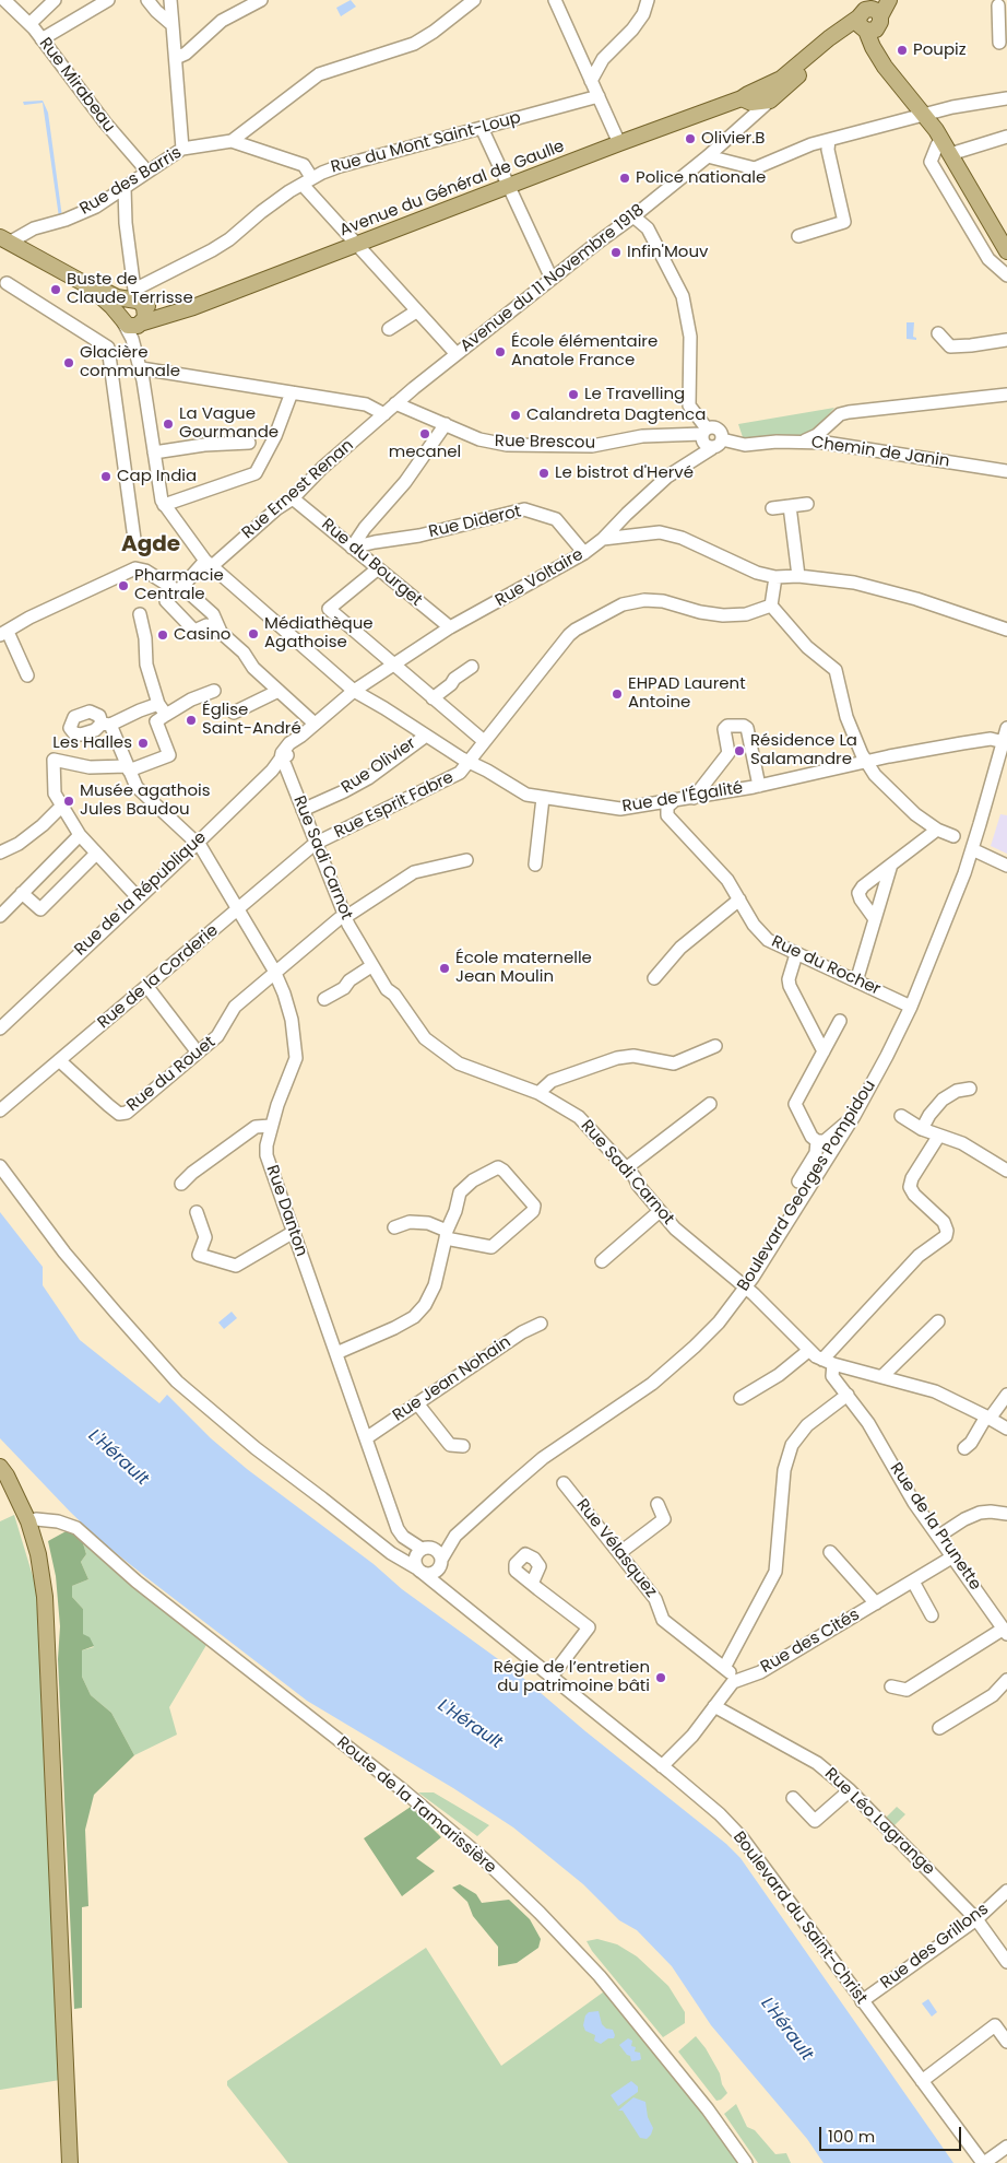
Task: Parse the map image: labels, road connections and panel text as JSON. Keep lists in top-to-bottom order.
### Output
{
  "streets": {
    "main road": ["Avenue du Général de Gaulle"],
    "street": [
      "Rue Mirabeau",
      "Rue du Mont Saint-Loup",
      "Rue des Barris",
      "Avenue du 11 Novembre 1918",
      "Rue Brescou",
      "Chemin de Janin",
      "Rue Ernest Renan",
      "Rue Diderot",
      "Rue du Bourget",
      "Rue Voltaire",
      "Rue Olivier",
      "Rue de l'Égalité",
      "Rue Esprit Fabre",
      "Rue Sadi Carnot",
      "Rue de la République",
      "Rue du Rocher",
      "Rue de la Corderie",
      "Rue du Rouet",
      "Boulevard Georges Pompidou",
      "Rue Danton",
      "Rue Jean Nohain",
      "Rue de la Prunette",
      "Rue Vélasquez",
      "Rue des Cités",
      "Route de la Tamarissière",
      "Rue Léo Lagrange",
      "Boulevard du Saint-Christ",
      "Rue des Grillons"
    ]
  },
  "crossings": [
    ["Rue Mirabeau", "Rue des Barris"],
    ["Rue du Mont Saint-Loup", "Rue des Barris"],
    ["Rue du Mont Saint-Loup", "Avenue du Général de Gaulle"],
    ["Rue des Barris", "Avenue du Général de Gaulle"],
    ["Rue des Barris", "Avenue du 11 Novembre 1918"],
    ["Avenue du Général de Gaulle", "Avenue du 11 Novembre 1918"],
    ["Avenue du 11 Novembre 1918", "Rue Brescou"],
    ["Avenue du 11 Novembre 1918", "Rue Ernest Renan"],
    ["Rue Brescou", "Chemin de Janin"],
    ["Rue Brescou", "Rue Voltaire"],
    ["Chemin de Janin", "Rue Voltaire"],
    ["Rue Ernest Renan", "Rue du Bourget"],
    ["Rue Ernest Renan", "Rue de l'Égalité"],
    ["Rue Diderot", "Rue du Bourget"],
    ["Rue Diderot", "Rue Voltaire"],
    ["Rue du Bourget", "Rue Voltaire"],
    ["Rue Voltaire", "Rue de l'Égalité"],
    ["Rue Voltaire", "Rue de la République"],
    ["Rue Olivier", "Rue de l'Égalité"],
    ["Rue Olivier", "Rue Sadi Carnot"],
    ["Rue de l'Égalité", "Rue Esprit Fabre"],
    ["Rue de l'Égalité", "Rue de la République"],
    ["Rue de l'Égalité", "Rue du Rocher"],
    ["Rue de l'Égalité", "Boulevard Georges Pompidou"],
    ["Rue Esprit Fabre", "Rue Sadi Carnot"],
    ["Rue Esprit Fabre", "Rue de la Corderie"],
    ["Rue Sadi Carnot", "Rue de la République"],
    ["Rue Sadi Carnot", "Rue de la Corderie"],
    ["Rue Sadi Carnot", "Rue du Rouet"],
    ["Rue Sadi Carnot", "Boulevard Georges Pompidou"],
    ["Rue Sadi Carnot", "Rue de la Prunette"],
    ["Rue de la République", "Rue Danton"],
    ["Rue du Rocher", "Boulevard Georges Pompidou"],
    ["Rue de la Corderie", "Rue du Rouet"],
    ["Rue de la Corderie", "Rue Danton"],
    ["Rue du Rouet", "Rue Danton"],
    ["Boulevard Georges Pompidou", "Rue Danton"],
    ["Boulevard Georges Pompidou", "Boulevard du Saint-Christ"],
    ["Rue Danton", "Rue Jean Nohain"],
    ["Rue Danton", "Boulevard du Saint-Christ"],
    ["Rue de la Prunette", "Rue des Cités"],
    ["Rue Vélasquez", "Rue des Cités"],
    ["Rue des Cités", "Rue Léo Lagrange"],
    ["Rue des Cités", "Boulevard du Saint-Christ"],
    ["Rue Léo Lagrange", "Rue des Grillons"],
    ["Boulevard du Saint-Christ", "Rue des Grillons"]
  ],
  "districts": ["Agde"],
  "water": ["L'Hérault"],
  "places": [
    "Poupiz",
    "Olivier.B",
    "Police nationale",
    "Infin'Mouv",
    "Buste de Claude Terrisse",
    "École élémentaire Anatole France",
    "Glacière communale",
    "Le Travelling",
    "Calandreta Dagtenca",
    "La Vague Gourmande",
    "mecanel",
    "Le bistrot d'Hervé",
    "Cap India",
    "Pharmacie Centrale",
    "Médiathèque Agathoise",
    "Casino",
    "EHPAD Laurent Antoine",
    "Église Saint-André",
    "Les Halles",
    "Résidence La Salamandre",
    "Musée agathois Jules Baudou",
    "École maternelle Jean Moulin",
    "Régie de l’entretien du patrimoine bâti"
  ],
  "scale_bar": "100 m"
}
